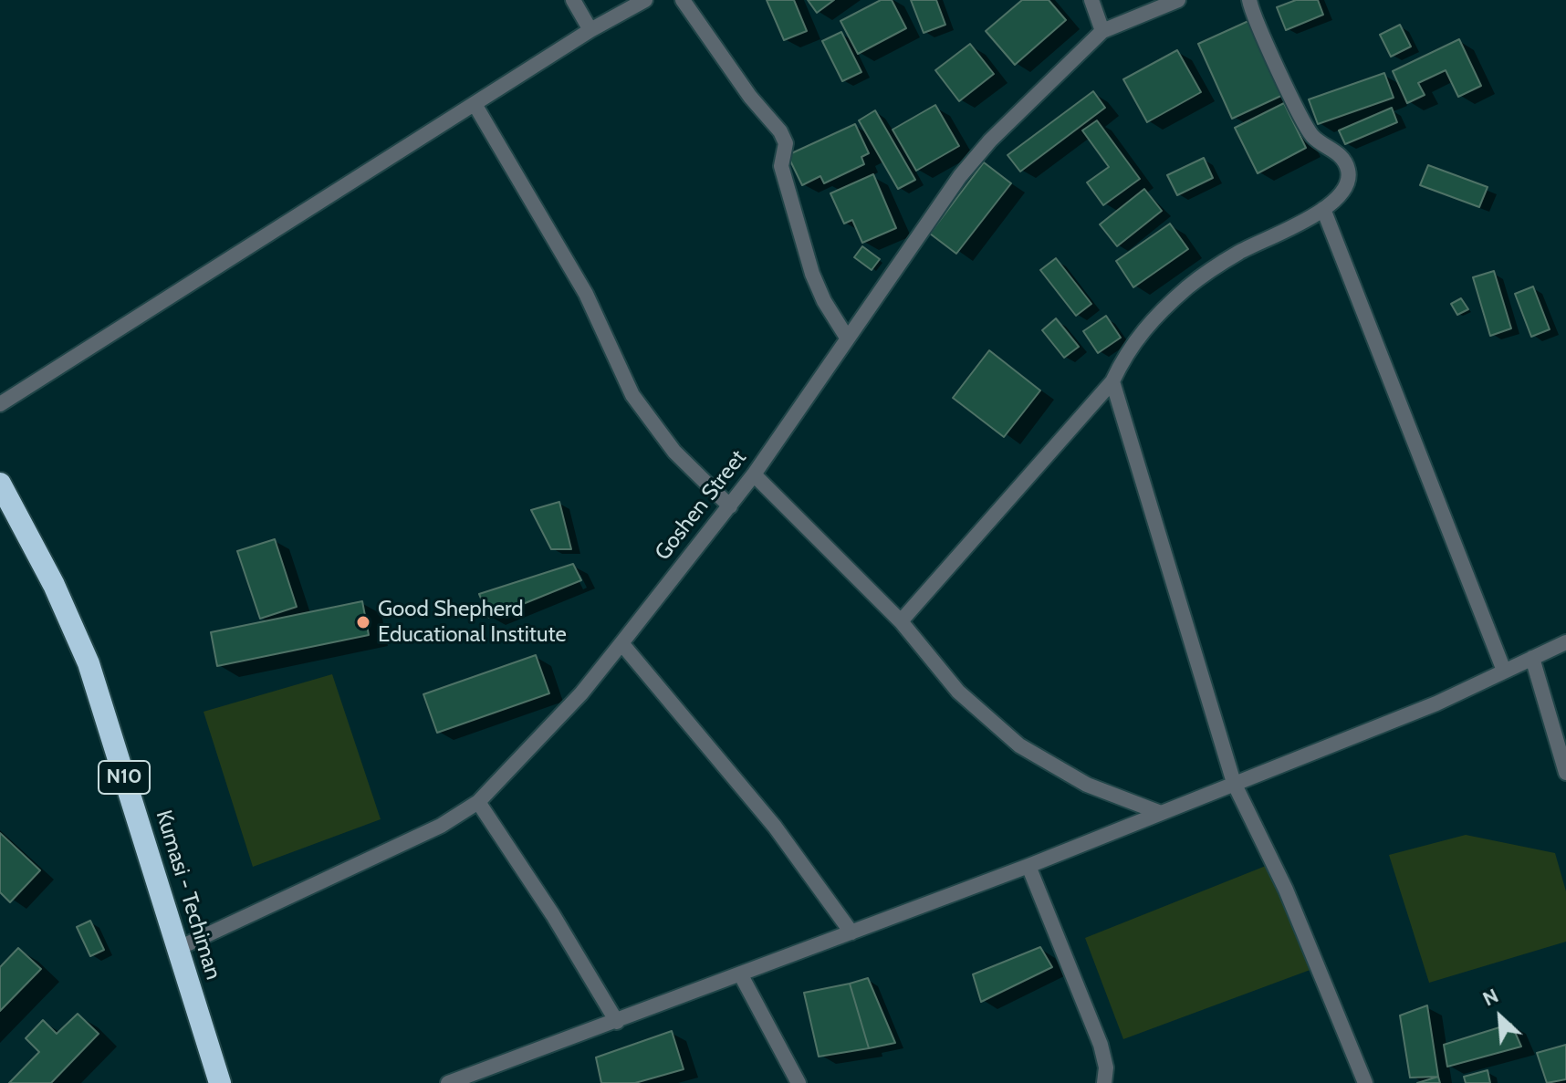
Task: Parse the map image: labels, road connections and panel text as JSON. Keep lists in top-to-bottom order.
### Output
{
  "streets": {
    "highway": ["N10", "Kumasi - Techiman"],
    "street": ["Goshen Street"]
  },
  "crossings": [
    ["Goshen Street", "Kumasi - Techiman"]
  ],
  "places": ["Good Shepherd Educational Institute"],
  "north": "top left"
}
